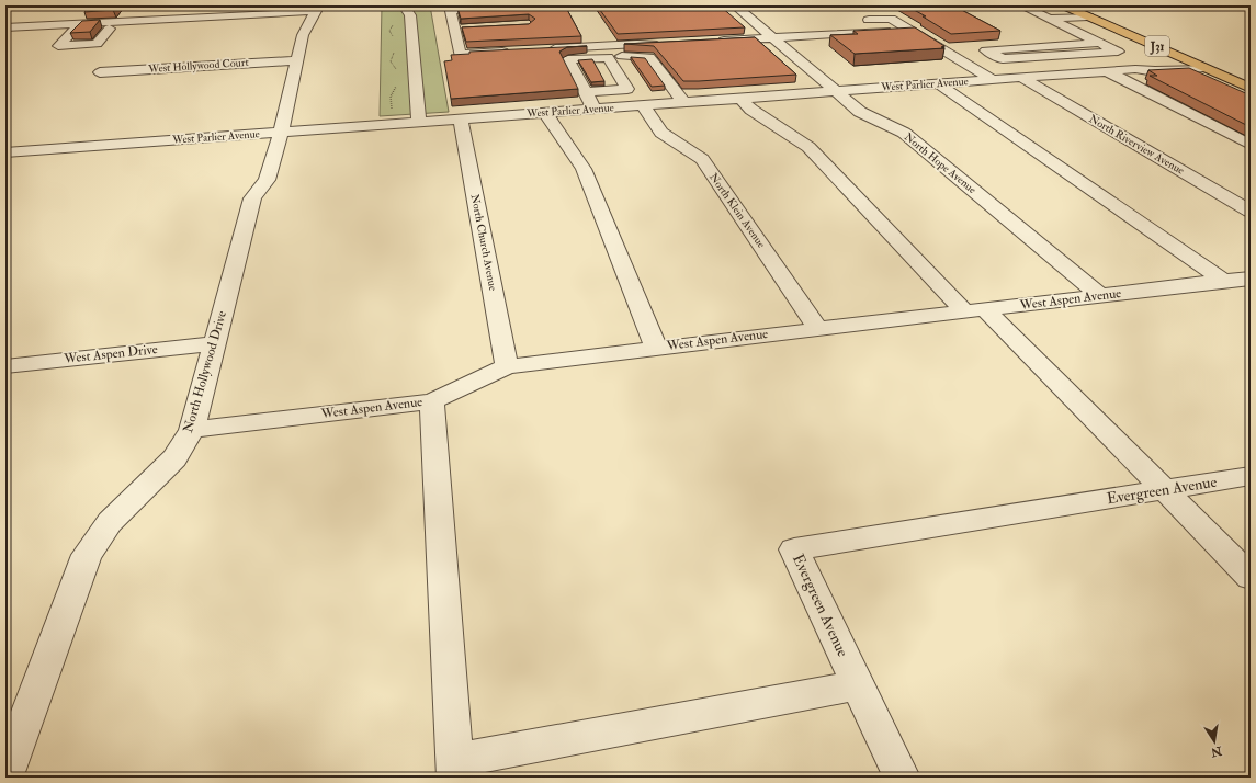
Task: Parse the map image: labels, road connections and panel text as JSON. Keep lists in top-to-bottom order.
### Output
{
  "streets": {
    "main road": ["J31"],
    "street": [
      "West Hollywood Court",
      "West Parlier Avenue",
      "North Riverview Avenue",
      "North Hope Avenue",
      "North Klein Avenue",
      "North Church Avenue",
      "West Aspen Avenue",
      "West Aspen Drive",
      "North Hollywood Drive",
      "Evergreen Avenue"
    ]
  },
  "crossings": [
    ["J31", "West Parlier Avenue"],
    ["West Hollywood Court", "North Hollywood Drive"],
    ["West Parlier Avenue", "North Riverview Avenue"],
    ["West Parlier Avenue", "North Hope Avenue"],
    ["West Parlier Avenue", "North Klein Avenue"],
    ["West Parlier Avenue", "North Church Avenue"],
    ["West Parlier Avenue", "North Hollywood Drive"],
    ["North Hope Avenue", "West Aspen Avenue"],
    ["North Klein Avenue", "West Aspen Avenue"],
    ["North Church Avenue", "West Aspen Avenue"],
    ["West Aspen Avenue", "North Hollywood Drive"],
    ["West Aspen Drive", "North Hollywood Drive"]
  ],
  "north": "bottom"
}
